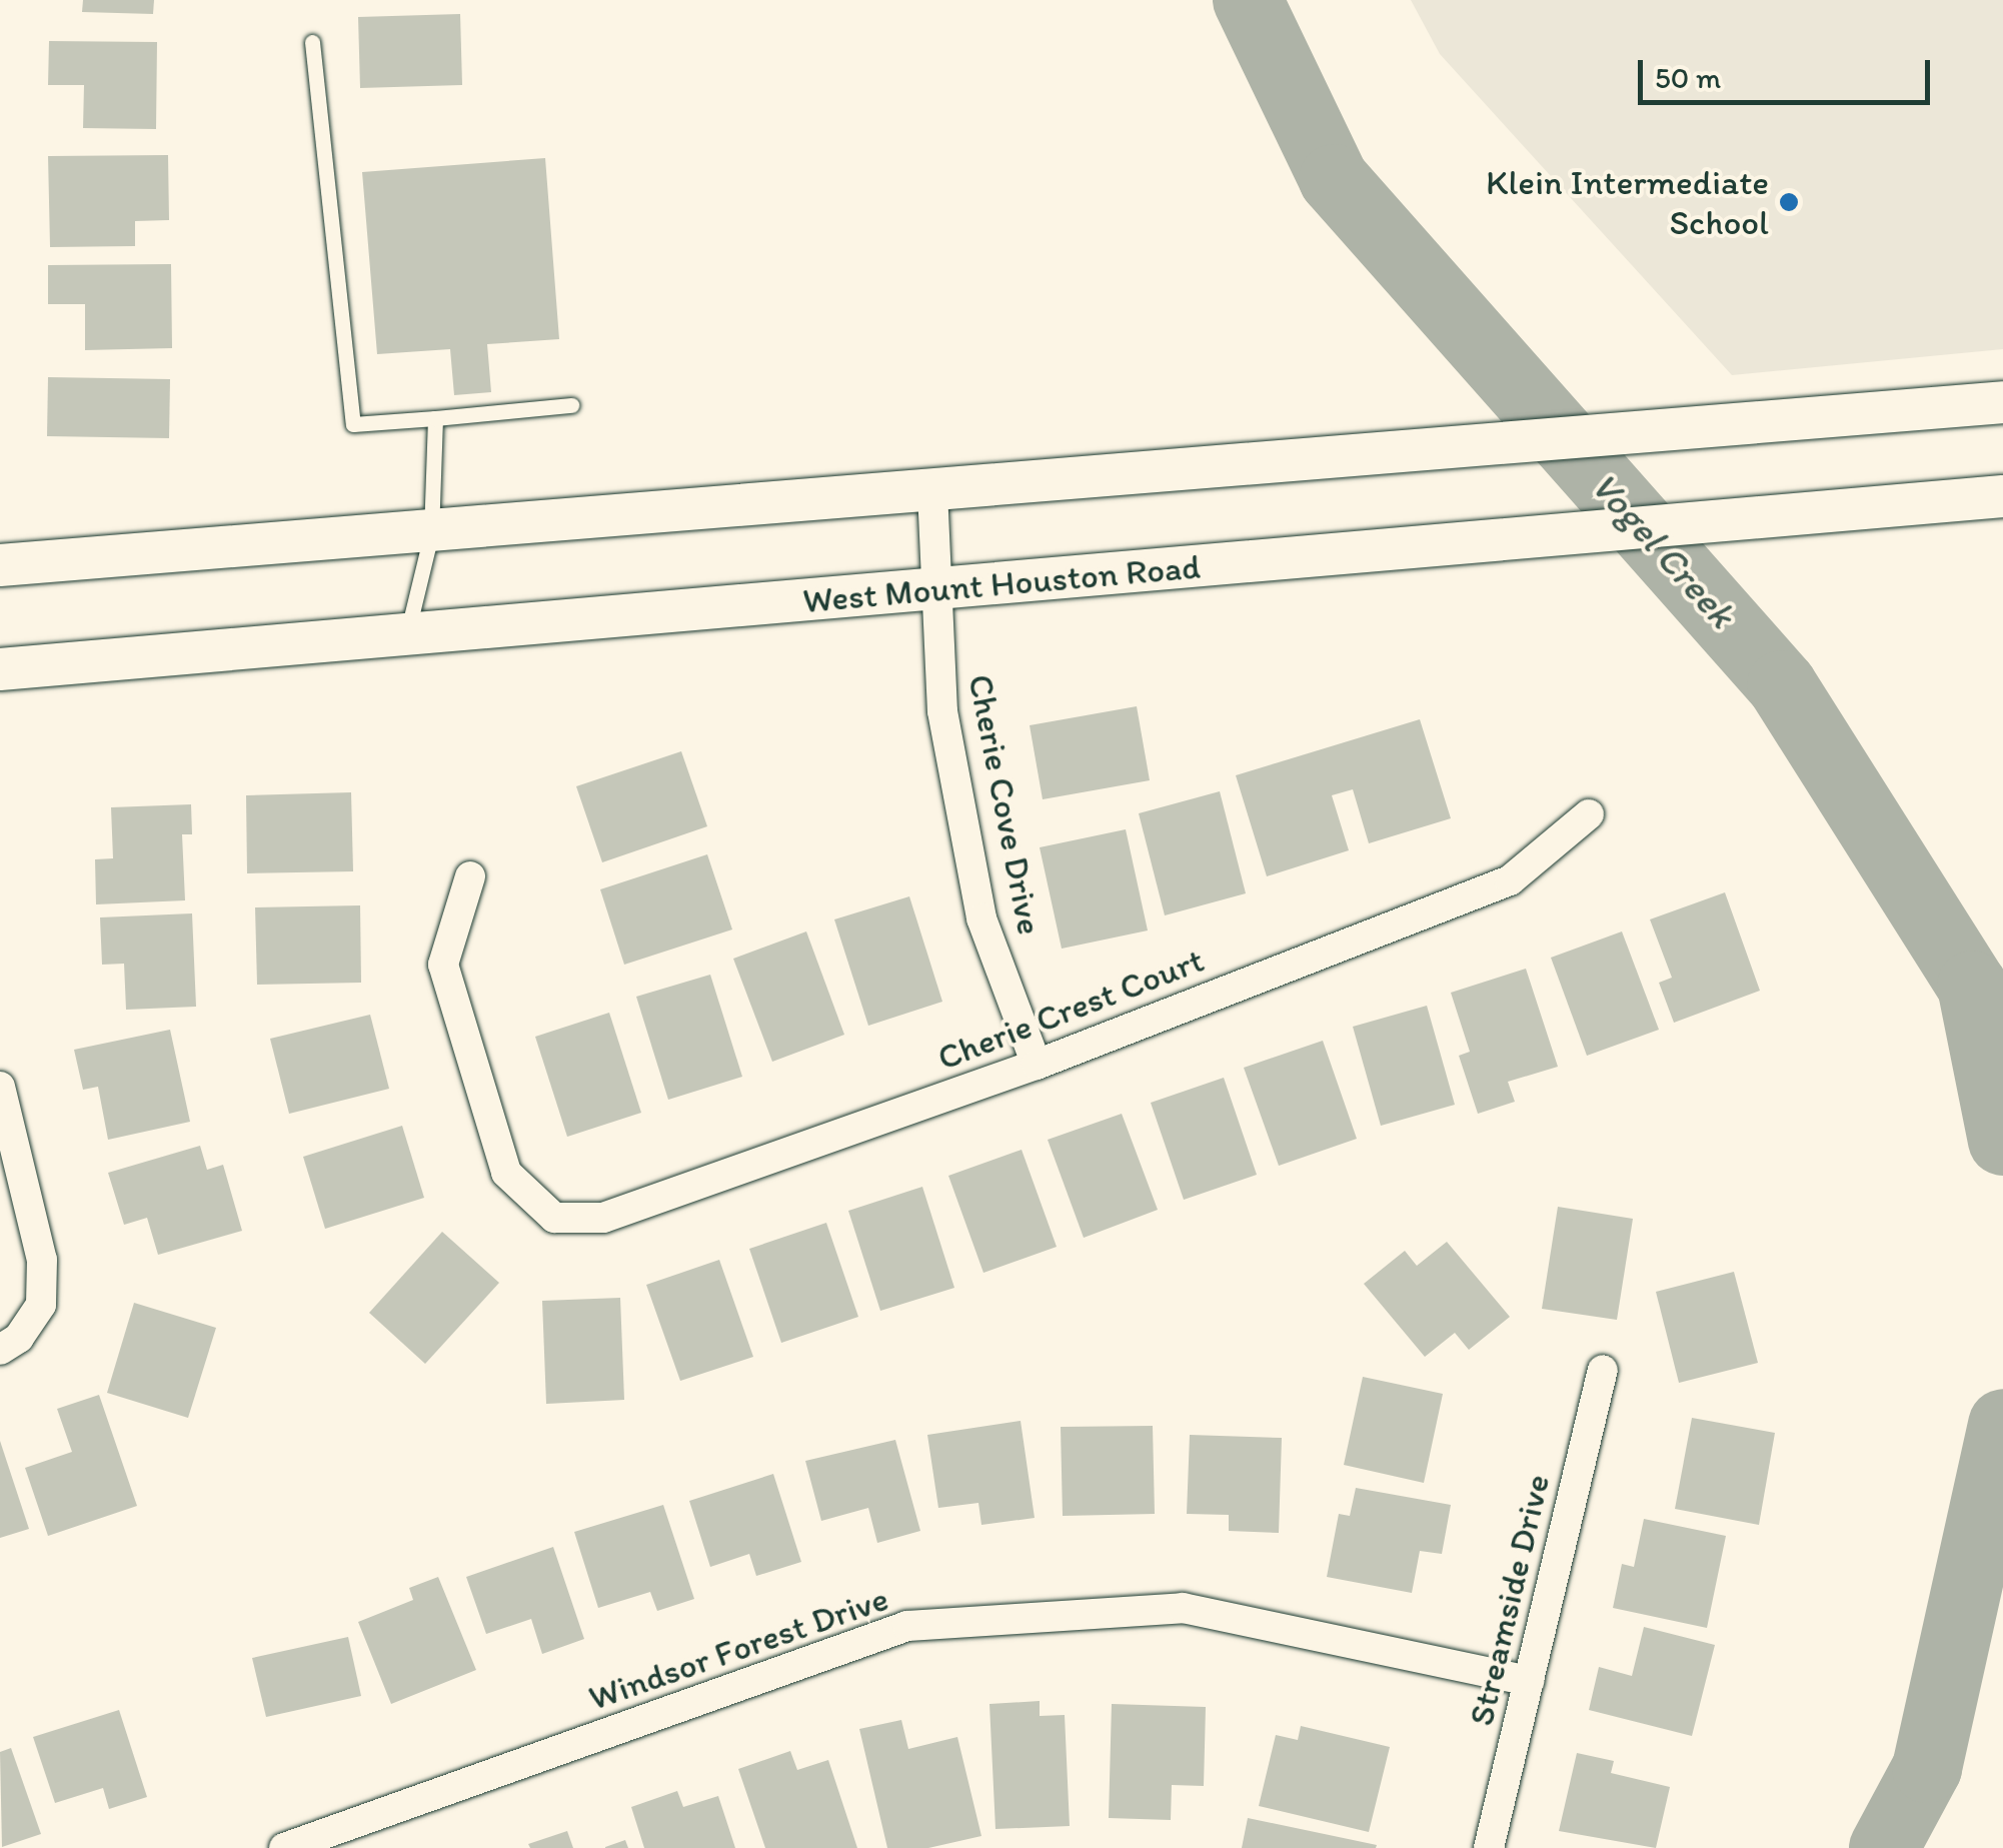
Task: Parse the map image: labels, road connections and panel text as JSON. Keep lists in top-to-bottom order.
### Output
{
  "streets": {
    "main road": ["West Mount Houston Road"],
    "street": [
      "Cherie Cove Drive",
      "Cherie Crest Court",
      "Streamside Drive",
      "Windsor Forest Drive"
    ]
  },
  "crossings": [
    ["West Mount Houston Road", "Cherie Cove Drive"],
    ["Cherie Cove Drive", "Cherie Crest Court"],
    ["Streamside Drive", "Windsor Forest Drive"]
  ],
  "water": ["Vogel Creek"],
  "places": ["Klein Intermediate School"],
  "scale_bar": "50 m"
}
